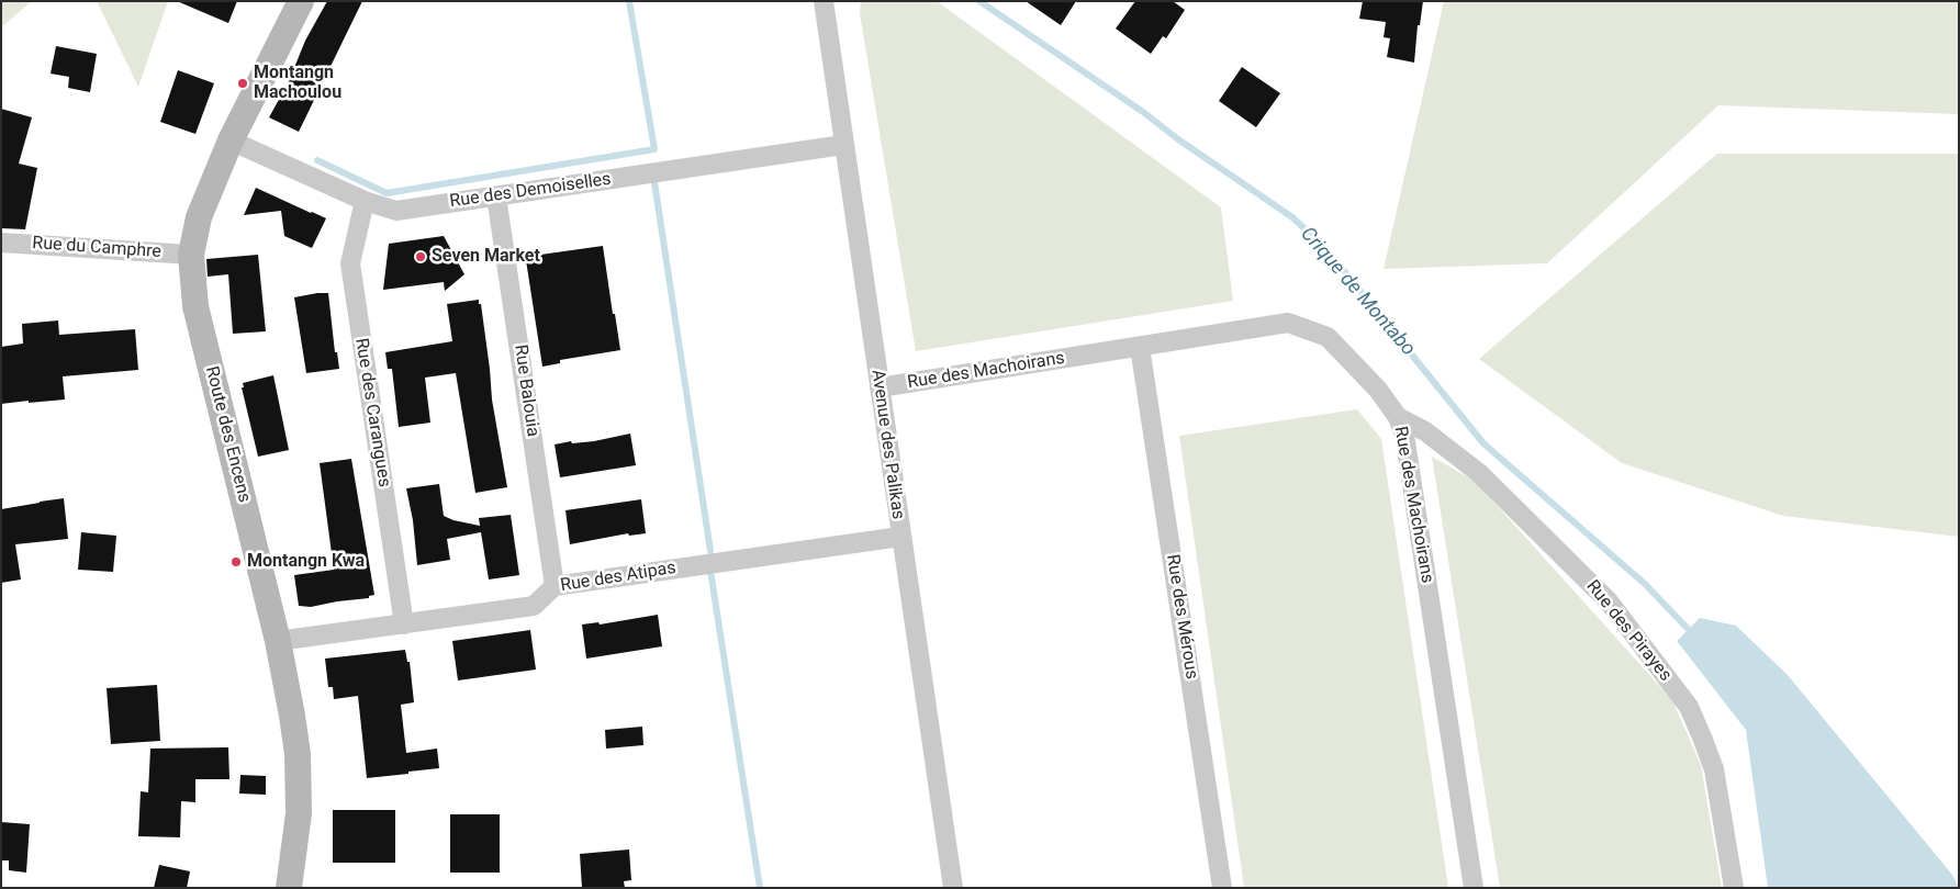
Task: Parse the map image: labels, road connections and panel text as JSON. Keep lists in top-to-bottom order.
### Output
{
  "streets": {
    "street": [
      "Rue des Demoiselles",
      "Rue du Camphre",
      "Rue des Machoirans",
      "Rue Balouia",
      "Rue des Carangues",
      "Route des Encens",
      "Avenue des Palikas",
      "Rue des Atipas",
      "Rue des Mérous",
      "Rue des Pirayes"
    ]
  },
  "crossings": [
    ["Rue des Demoiselles", "Rue Balouia"],
    ["Rue des Demoiselles", "Rue des Carangues"],
    ["Rue des Demoiselles", "Route des Encens"],
    ["Rue des Demoiselles", "Avenue des Palikas"],
    ["Rue du Camphre", "Route des Encens"],
    ["Rue des Machoirans", "Avenue des Palikas"],
    ["Rue des Machoirans", "Rue des Mérous"],
    ["Rue des Machoirans", "Rue des Pirayes"],
    ["Rue Balouia", "Rue des Atipas"],
    ["Rue des Carangues", "Rue des Atipas"],
    ["Route des Encens", "Rue des Atipas"],
    ["Avenue des Palikas", "Rue des Atipas"]
  ],
  "water": ["Crique de Montabo"],
  "places": ["Montangn Machoulou", "Seven Market", "Montangn Kwa"]
}
